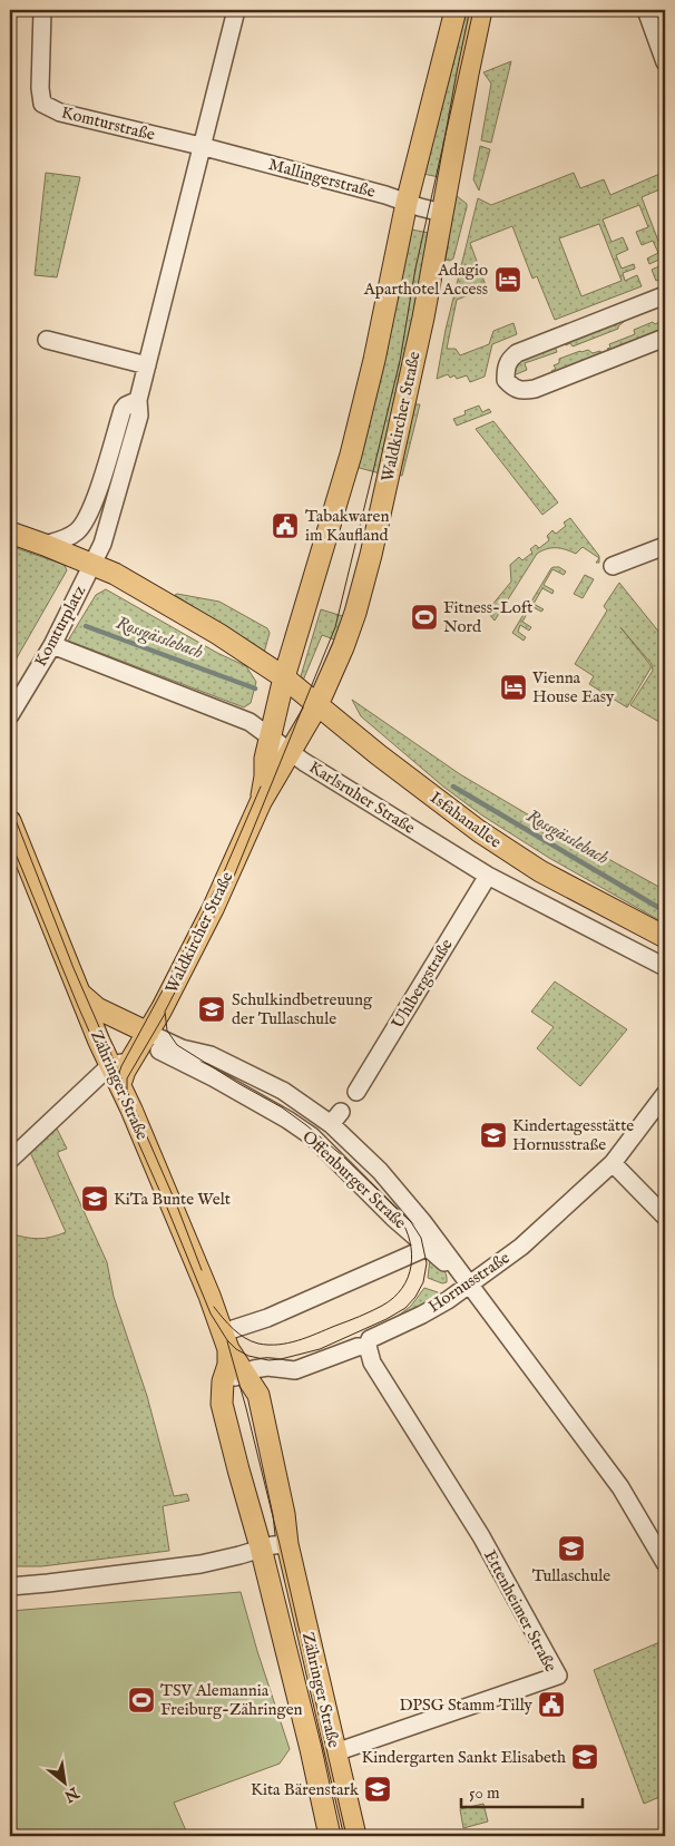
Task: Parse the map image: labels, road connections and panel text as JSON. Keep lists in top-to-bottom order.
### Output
{
  "streets": {
    "main road": ["Waldkircher Straße", "Isfahanallee", "Zähringer Straße"],
    "street": [
      "Komturstraße",
      "Mallingerstraße",
      "Komturplatz",
      "Karlsruher Straße",
      "Uhlbergstraße",
      "Offenburger Straße",
      "Hornusstraße",
      "Ettenheimer Straße"
    ]
  },
  "crossings": [
    ["Komturstraße", "Mallingerstraße"],
    ["Mallingerstraße", "Waldkircher Straße"],
    ["Waldkircher Straße", "Karlsruher Straße"],
    ["Waldkircher Straße", "Isfahanallee"],
    ["Waldkircher Straße", "Zähringer Straße"],
    ["Waldkircher Straße", "Offenburger Straße"],
    ["Komturplatz", "Karlsruher Straße"],
    ["Karlsruher Straße", "Uhlbergstraße"],
    ["Zähringer Straße", "Hornusstraße"],
    ["Zähringer Straße", "Ettenheimer Straße"],
    ["Offenburger Straße", "Hornusstraße"],
    ["Hornusstraße", "Ettenheimer Straße"]
  ],
  "water": ["Rossgässlebach"],
  "places": {
    "hotel": ["Adagio Aparthotel Access", "Vienna House Easy"],
    "public building": ["Tabakwaren im Kaufland", "DPSG Stamm Tilly"],
    "sports": ["Fitness-Loft Nord", "TSV Alemannia Freiburg-Zähringen"],
    "school or university": [
      "Schulkindbetreuung der Tullaschule",
      "Kindertagesstätte Hornusstraße",
      "KiTa Bunte Welt",
      "Tullaschule",
      "Kindergarten Sankt Elisabeth",
      "Kita Bärenstark"
    ]
  },
  "scale_bar": "50 m",
  "north": "bottom right"
}
